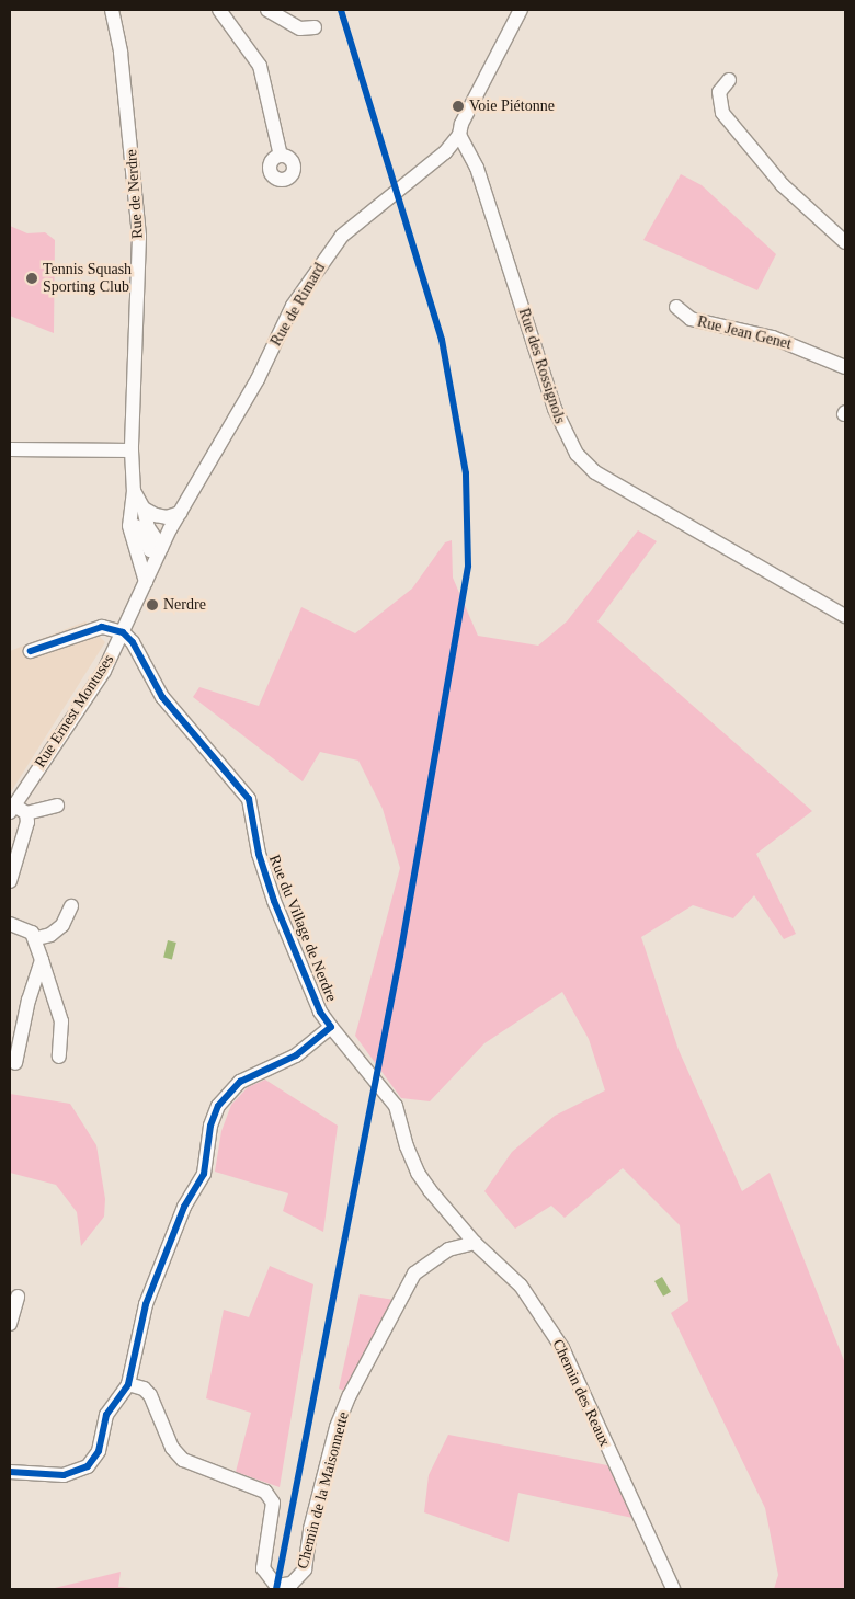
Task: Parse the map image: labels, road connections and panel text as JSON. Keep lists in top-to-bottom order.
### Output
{
  "streets": {
    "street": [
      "Rue de Nerdre",
      "Rue de Rimard",
      "Rue Jean Genet",
      "Rue des Rossignols",
      "Rue Ernest Montuses",
      "Rue du Village de Nerdre",
      "Chemin des Reaux",
      "Chemin de la Maisonnette"
    ]
  },
  "crossings": [
    ["Rue de Nerdre", "Rue de Rimard"],
    ["Rue de Nerdre", "Rue Ernest Montuses"],
    ["Rue de Rimard", "Rue des Rossignols"],
    ["Rue de Rimard", "Rue Ernest Montuses"],
    ["Rue Ernest Montuses", "Rue du Village de Nerdre"],
    ["Rue du Village de Nerdre", "Chemin des Reaux"],
    ["Chemin des Reaux", "Chemin de la Maisonnette"]
  ],
  "places": ["Voie Piétonne", "Tennis Squash Sporting Club", "Nerdre"]
}
